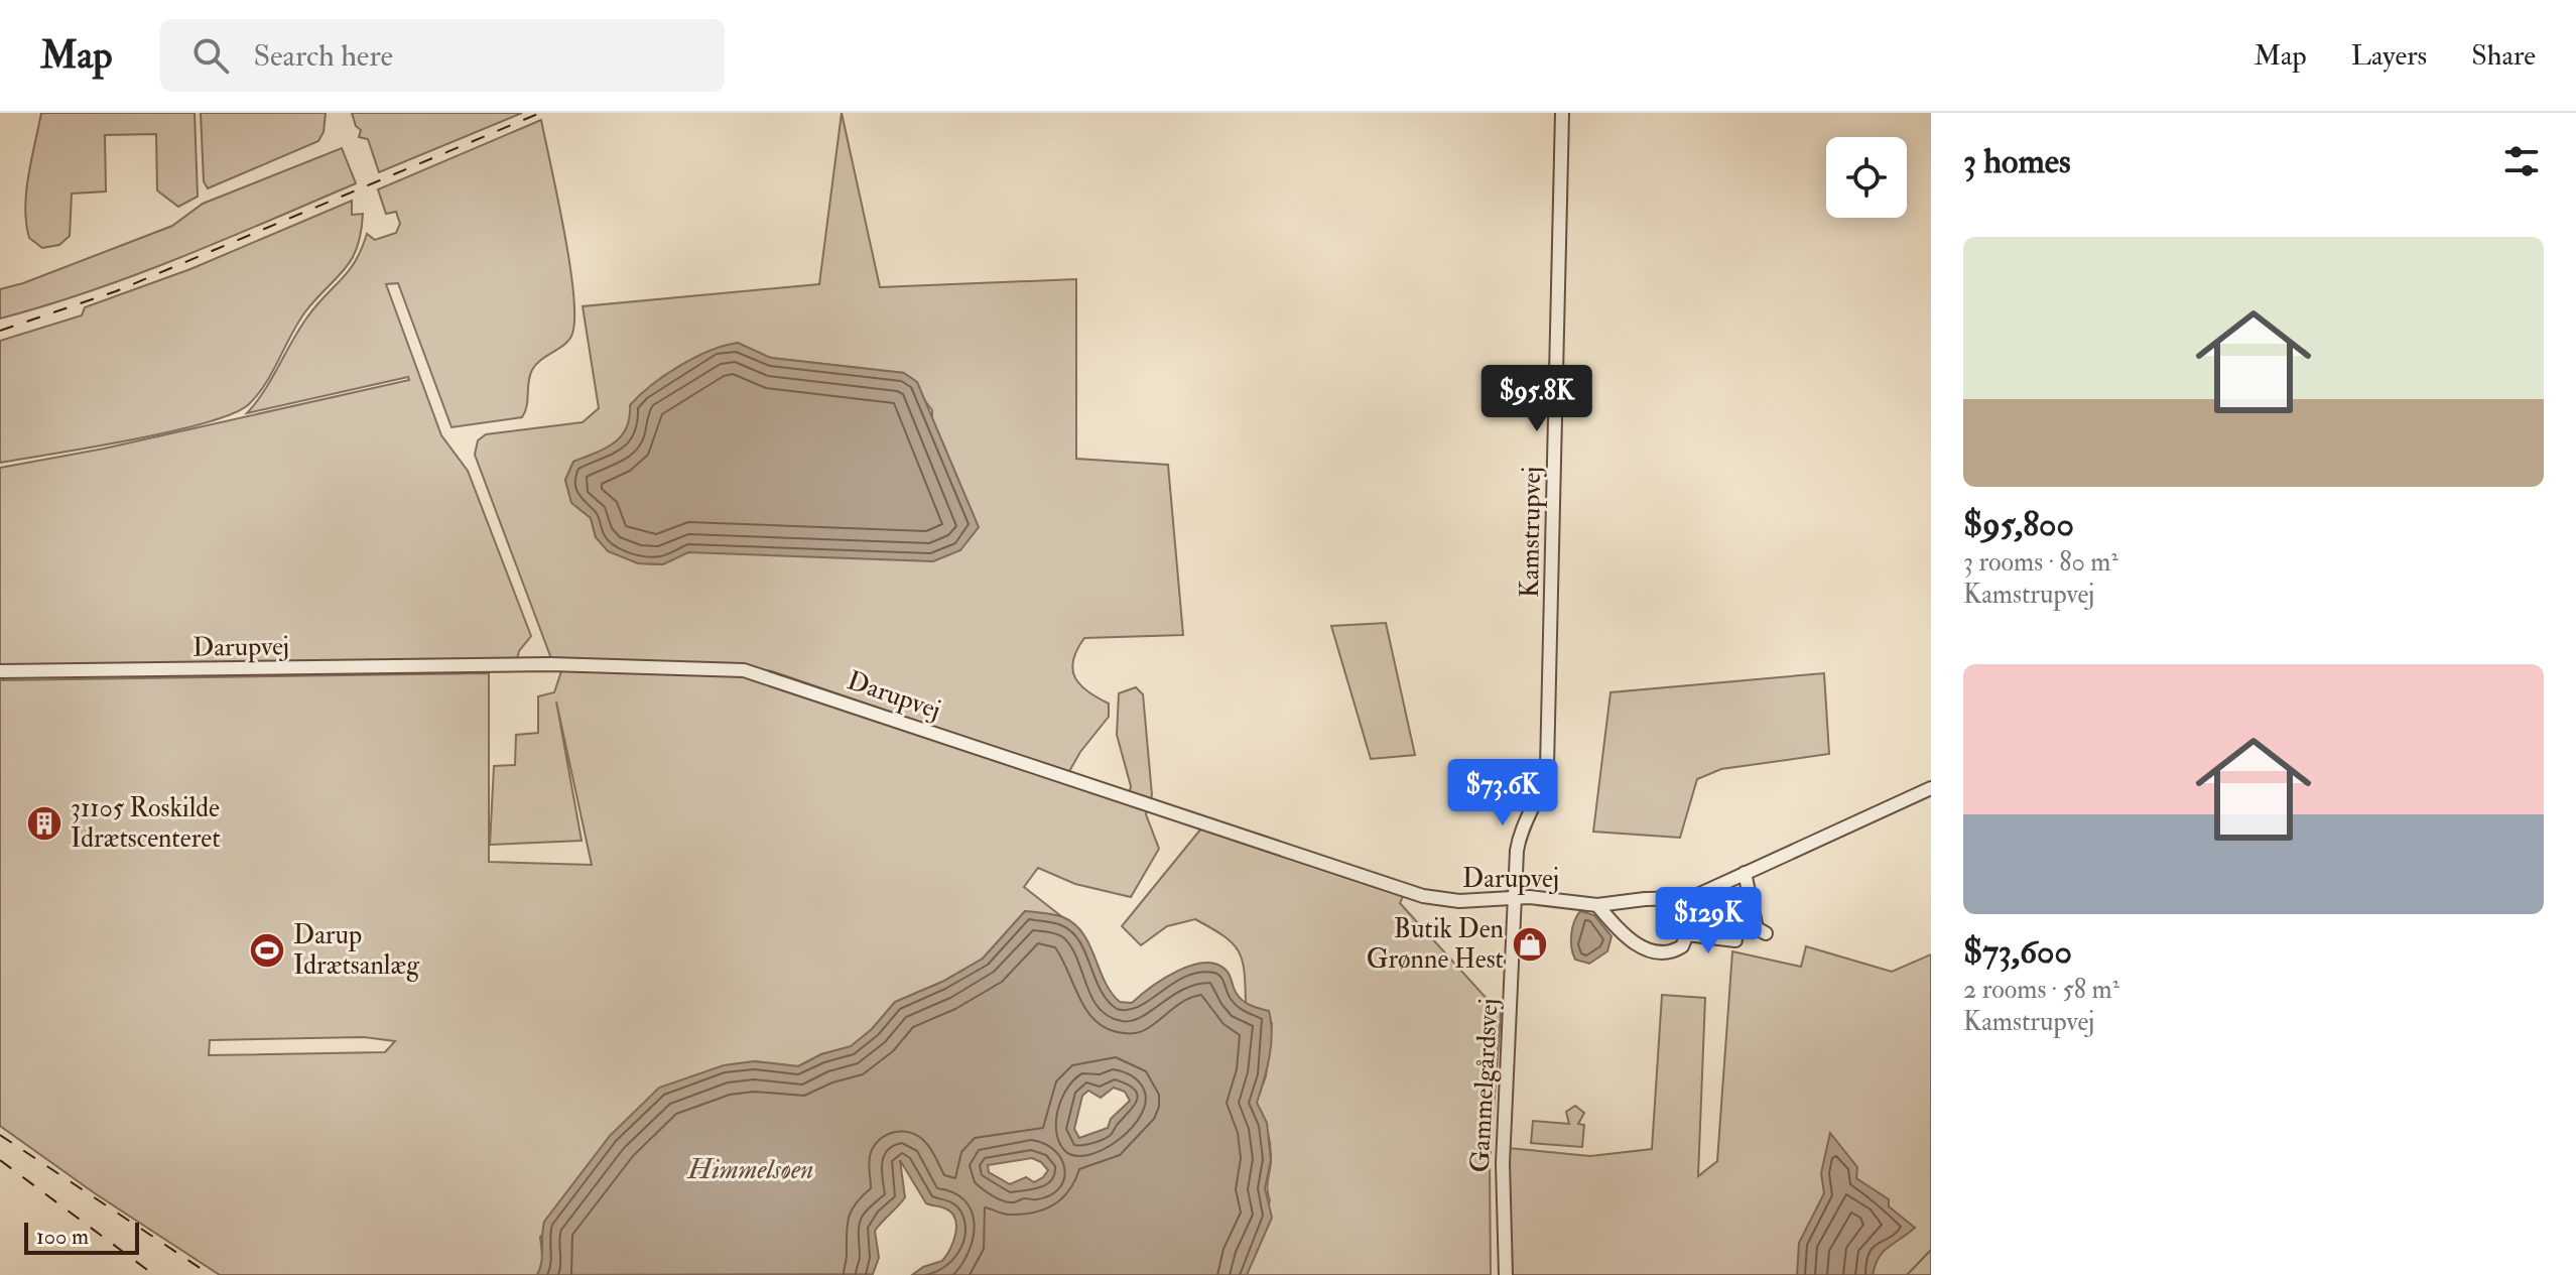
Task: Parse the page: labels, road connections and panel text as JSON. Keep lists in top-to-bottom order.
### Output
{
  "streets": {
    "street": ["Kamstrupvej", "Darupvej", "Gammelgårdsvej"]
  },
  "crossings": [
    ["Kamstrupvej", "Darupvej"],
    ["Kamstrupvej", "Gammelgårdsvej"],
    ["Darupvej", "Gammelgårdsvej"]
  ],
  "water": ["Himmelsøen"],
  "places": {
    "building": ["31105 Roskilde Idrætscenteret"],
    "shop": ["Butik Den Grønne Hest"],
    "sports": ["Darup Idrætsanlæg"]
  },
  "scale_bar": "100 m",
  "page": {
    "header": "Map",
    "search": "Search here",
    "nav": ["Map", "Layers", "Share"],
    "heading": "3 homes",
    "list": [
      {
        "name": "$95,800",
        "note": "3 rooms · 80 m² · Kamstrupvej"
      },
      {
        "name": "$73,600",
        "note": "2 rooms · 58 m² · Kamstrupvej"
      }
    ],
    "price": ["$95.8K", "$73.6K", "$129K"],
    "scale": "100 m"
  }
}
